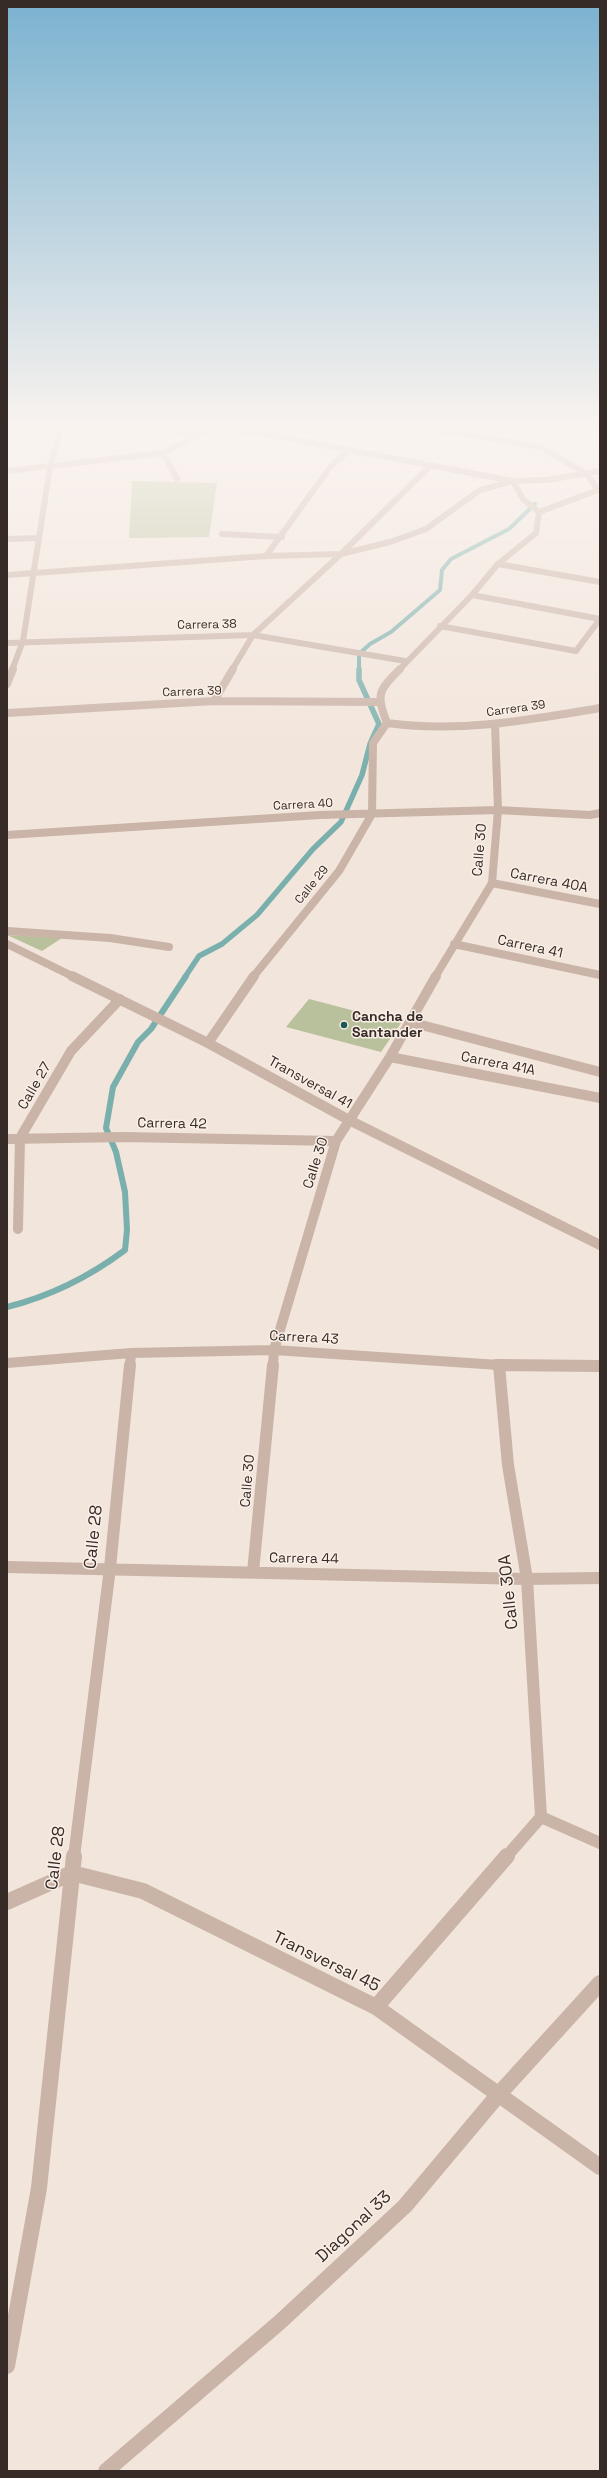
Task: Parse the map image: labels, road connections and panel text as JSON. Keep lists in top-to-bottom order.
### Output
{
  "streets": {
    "street": [
      "Carrera 38",
      "Carrera 39",
      "Carrera 40",
      "Calle 30",
      "Carrera 40A",
      "Calle 29",
      "Carrera 41",
      "Carrera 41A",
      "Transversal 41",
      "Calle 27",
      "Carrera 42",
      "Carrera 43",
      "Calle 28",
      "Carrera 44",
      "Calle 30A",
      "Transversal 45",
      "Diagonal 33"
    ]
  },
  "crossings": [
    ["Carrera 39", "Calle 30"],
    ["Carrera 39", "Calle 29"],
    ["Carrera 40", "Calle 30"],
    ["Carrera 40", "Calle 29"],
    ["Calle 30", "Carrera 40A"],
    ["Calle 30", "Carrera 41"],
    ["Calle 30", "Carrera 41A"],
    ["Calle 30", "Transversal 41"],
    ["Calle 30", "Carrera 42"],
    ["Calle 30", "Carrera 43"],
    ["Calle 30", "Carrera 44"],
    ["Calle 29", "Transversal 41"],
    ["Transversal 41", "Calle 27"],
    ["Calle 27", "Carrera 42"],
    ["Carrera 43", "Calle 28"],
    ["Carrera 43", "Calle 30A"],
    ["Calle 28", "Carrera 44"],
    ["Calle 28", "Transversal 45"],
    ["Carrera 44", "Calle 30A"],
    ["Transversal 45", "Diagonal 33"]
  ],
  "places": ["Cancha de Santander"]
}
